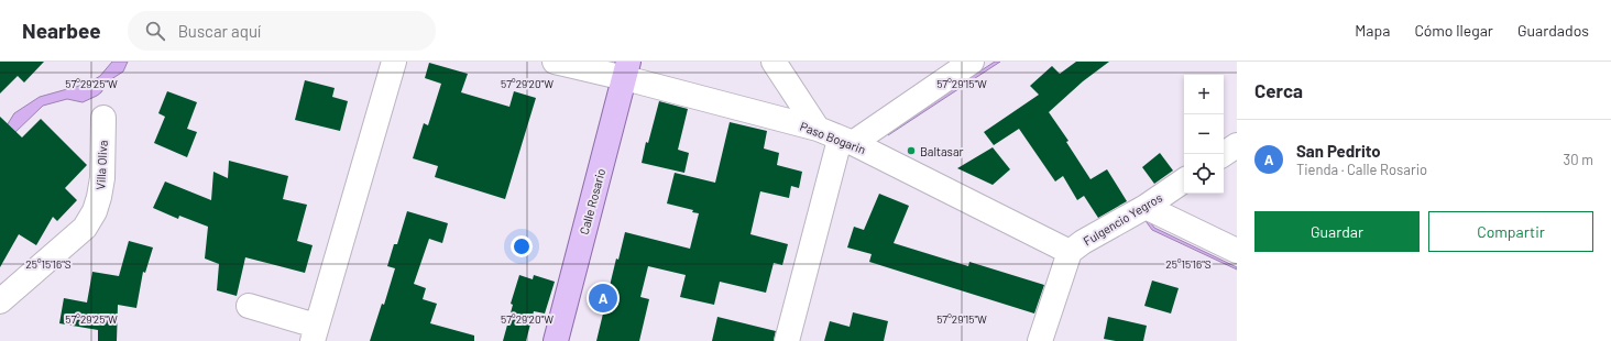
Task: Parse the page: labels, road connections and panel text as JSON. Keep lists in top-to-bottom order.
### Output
{
  "streets": {
    "main road": ["Calle Rosario"],
    "street": ["Paso Bogarin", "Villa Oliva", "Fulgencio Yegros"]
  },
  "crossings": [
    ["Paso Bogarin", "Calle Rosario"],
    ["Paso Bogarin", "Fulgencio Yegros"]
  ],
  "places": ["Baltasar"],
  "page": {
    "header": "Nearbee",
    "search": "Buscar aquí",
    "nav": ["Mapa", "Cómo llegar", "Guardados"],
    "heading": "Cerca",
    "map_buttons": ["+", "−"],
    "list": [
      {
        "mark": "A",
        "name": "San Pedrito",
        "note": "Tienda · Calle Rosario",
        "value": "30 m"
      }
    ],
    "buttons": ["Guardar", "Compartir"],
    "pins": "A"
  },
  "coordinates": [
    "57°29'25\"W",
    "57°29'20\"W",
    "57°29'15\"W",
    "25°15'16\"S"
  ]
}
